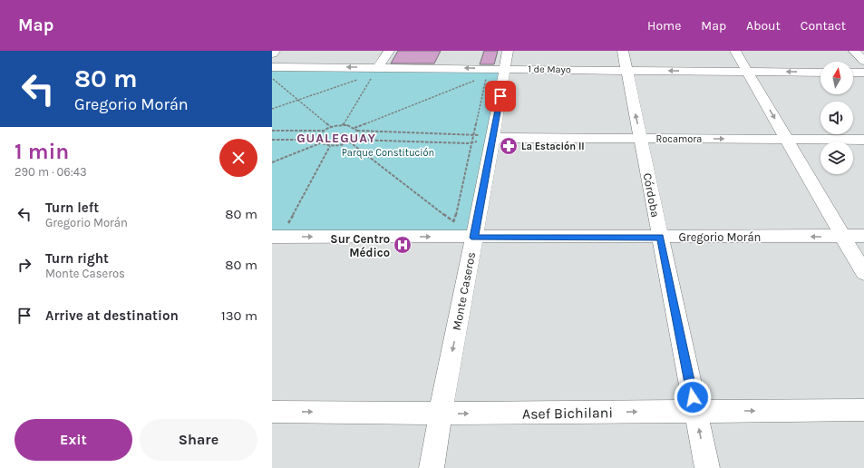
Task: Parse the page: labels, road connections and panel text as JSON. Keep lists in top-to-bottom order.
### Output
{
  "streets": {
    "street": [
      "1 de Mayo",
      "Rocamora",
      "Córdoba",
      "Gregorio Morán",
      "Monte Caseros",
      "Asef Bichilani"
    ]
  },
  "crossings": [
    ["1 de Mayo", "Córdoba"],
    ["1 de Mayo", "Monte Caseros"],
    ["Rocamora", "Córdoba"],
    ["Rocamora", "Monte Caseros"],
    ["Córdoba", "Gregorio Morán"],
    ["Córdoba", "Asef Bichilani"],
    ["Gregorio Morán", "Monte Caseros"],
    ["Monte Caseros", "Asef Bichilani"]
  ],
  "one_way": [
    "1 de Mayo",
    "Rocamora",
    "Monte Caseros",
    "Asef Bichilani"
  ],
  "districts": ["GUALEGUAY"],
  "parks": ["Parque Constitución"],
  "places": {
    "pharmacy": ["La Estación II"],
    "hospital": ["Sur Centro Médico"]
  },
  "north": "top",
  "page": {
    "header": "Map",
    "nav": [
      "Home",
      "Map",
      "About",
      "Contact"
    ],
    "turn": ["80 m", "Gregorio Morán"],
    "heading": ["1 min", "290 m · 06:43"],
    "list": [
      {
        "name": "Turn left",
        "note": "Gregorio Morán",
        "value": "80 m"
      },
      {
        "name": "Turn right",
        "note": "Monte Caseros",
        "value": "80 m"
      },
      {
        "name": "Arrive at destination",
        "value": "130 m"
      }
    ],
    "buttons": ["Exit", "Share"]
  }
}
